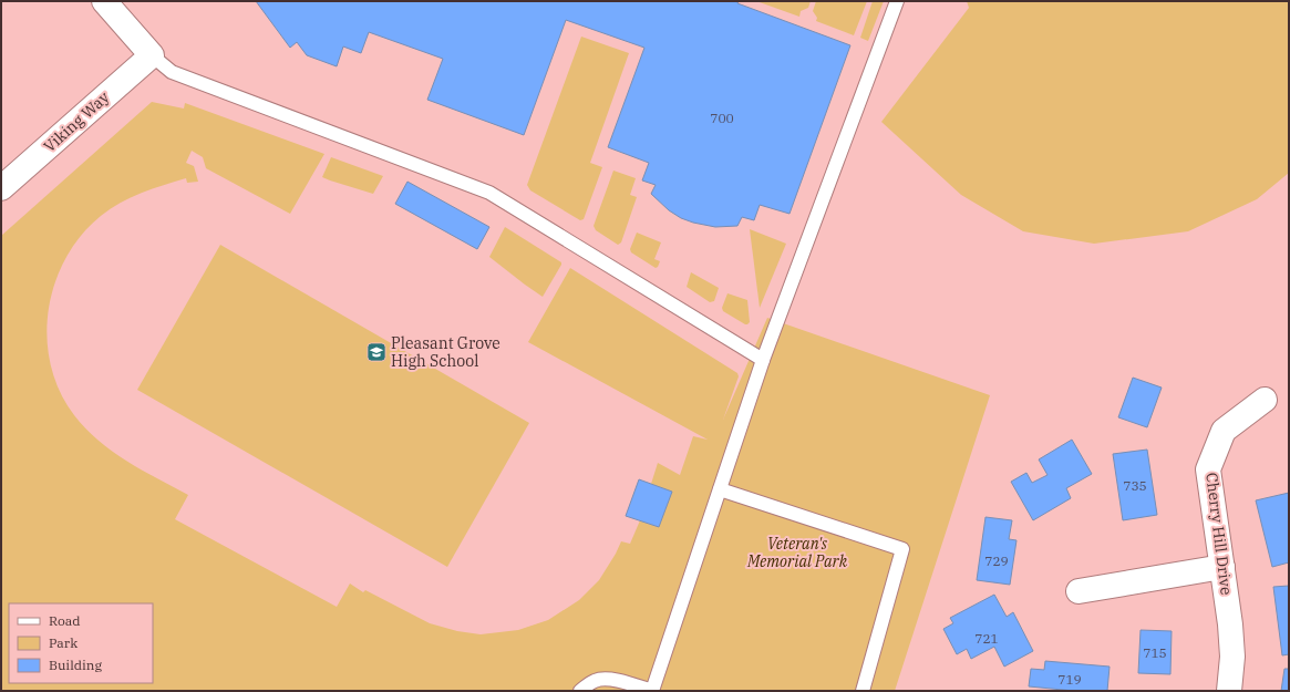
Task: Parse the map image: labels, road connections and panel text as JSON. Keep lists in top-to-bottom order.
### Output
{
  "streets": {
    "street": ["Viking Way", "Cherry Hill Drive"]
  },
  "parks": ["Veteran's Memorial Park"],
  "places": {
    "school or university": ["Pleasant Grove High School"]
  },
  "house_numbers": [
    "700",
    "735",
    "729",
    "721",
    "715",
    "719"
  ],
  "legend": ["Road", "Park", "Building"]
}
